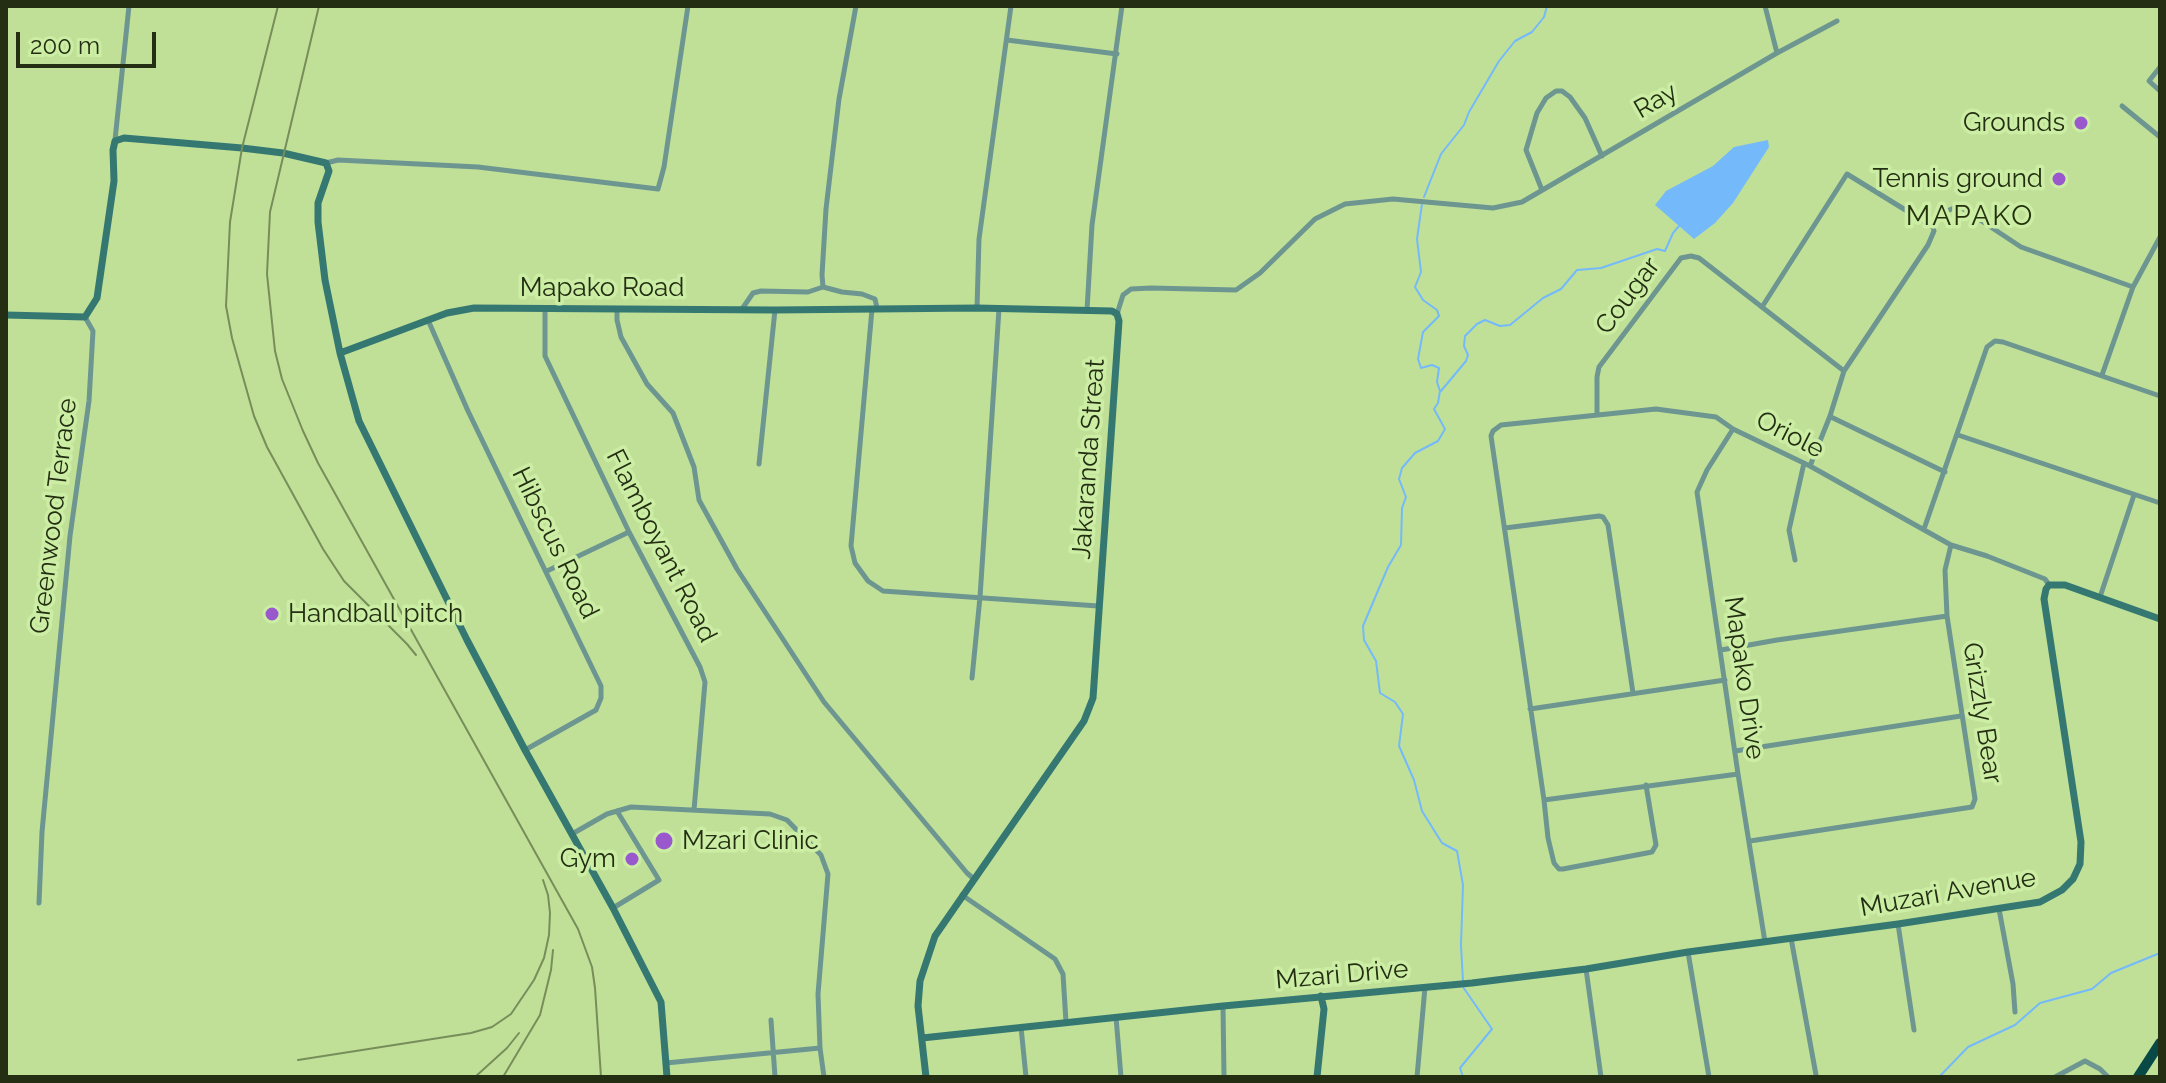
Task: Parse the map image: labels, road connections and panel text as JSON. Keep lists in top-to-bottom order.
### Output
{
  "streets": {
    "street": [
      "Ray",
      "Mapako Road",
      "Cougar",
      "Oriole",
      "Jakaranda Streat",
      "Greenwood Terrace",
      "Hibscus Road",
      "Flamboyant Road",
      "Mapako Drive",
      "Grizzly Bear",
      "Muzari Avenue",
      "Mzari Drive"
    ]
  },
  "crossings": [
    ["Ray", "Mapako Road"],
    ["Ray", "Jakaranda Streat"],
    ["Mapako Road", "Jakaranda Streat"],
    ["Mapako Road", "Hibscus Road"],
    ["Mapako Road", "Flamboyant Road"],
    ["Cougar", "Oriole"],
    ["Oriole", "Mapako Drive"],
    ["Oriole", "Grizzly Bear"],
    ["Oriole", "Muzari Avenue"],
    ["Jakaranda Streat", "Mzari Drive"],
    ["Mapako Drive", "Grizzly Bear"],
    ["Mapako Drive", "Muzari Avenue"],
    ["Mapako Drive", "Mzari Drive"],
    ["Muzari Avenue", "Mzari Drive"]
  ],
  "districts": ["MAPAKO"],
  "places": [
    "Grounds",
    "Tennis ground",
    "Handball pitch",
    "Mzari Clinic",
    "Gym"
  ],
  "scale_bar": "200 m"
}
